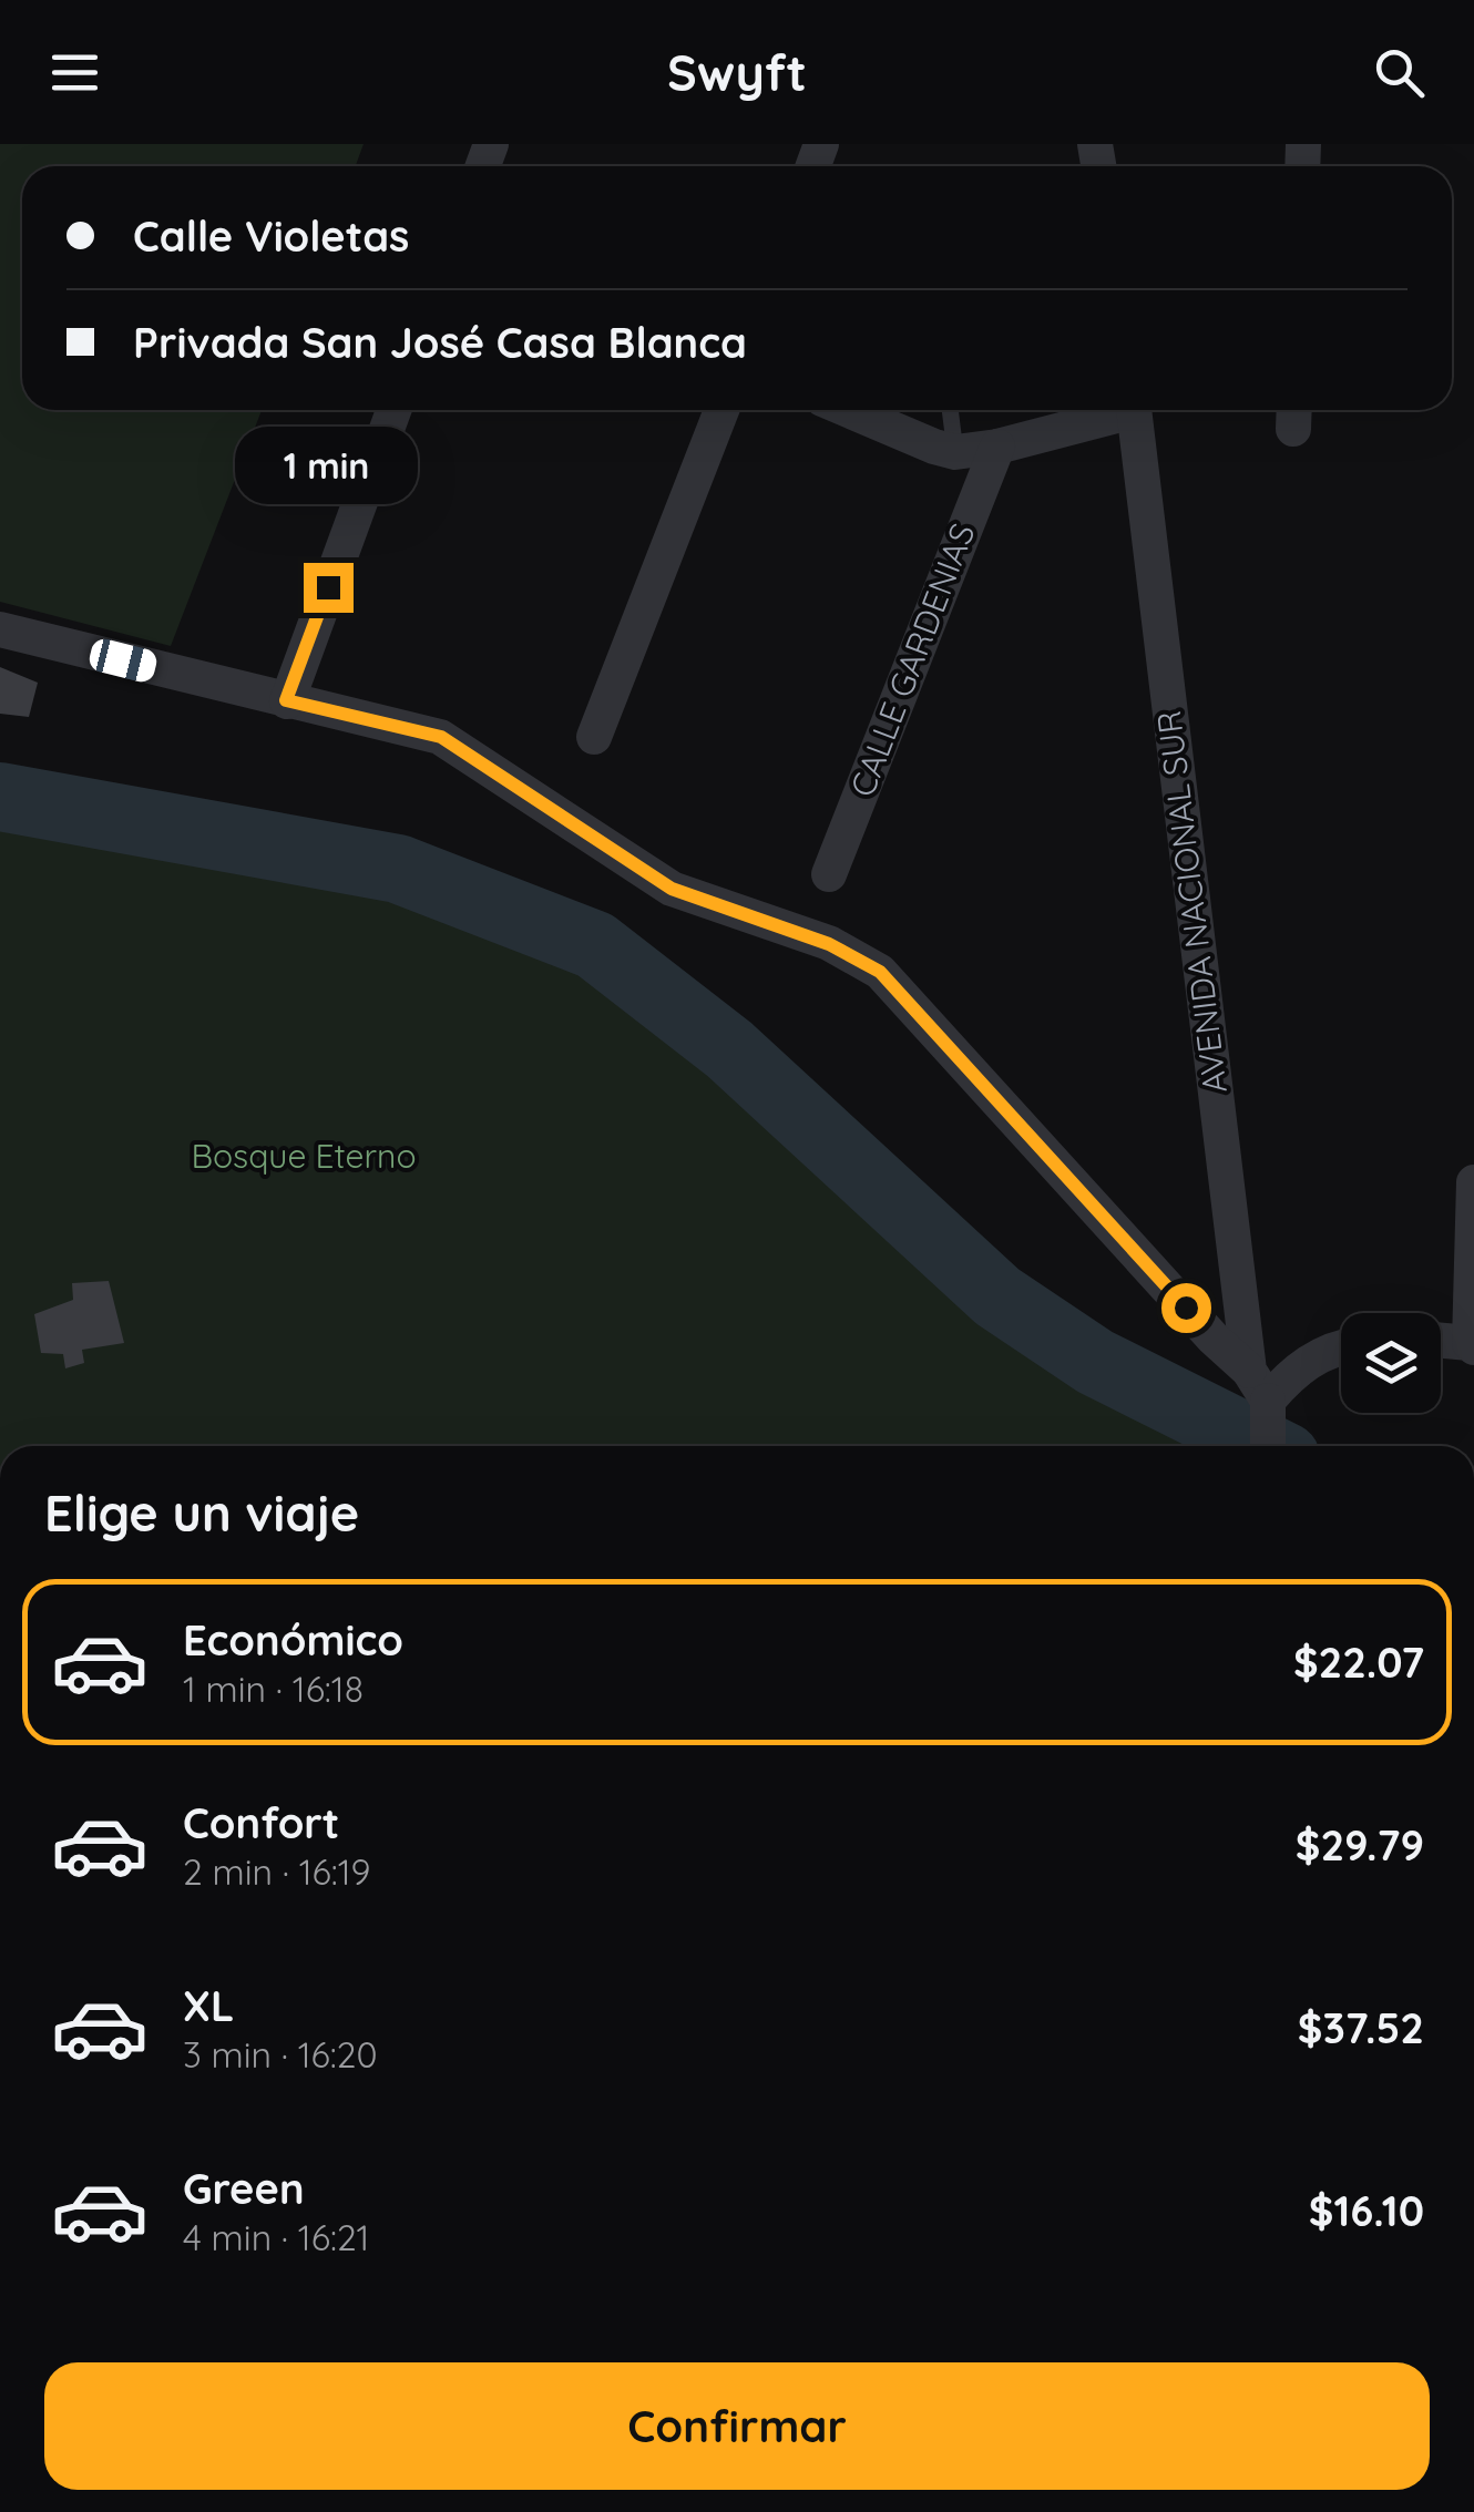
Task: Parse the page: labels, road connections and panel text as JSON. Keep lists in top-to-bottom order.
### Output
{
  "streets": {
    "street": ["CALLE GARDENIAS", "AVENIDA NACIONAL SUR"]
  },
  "parks": ["Bosque Eterno"],
  "page": {
    "header": "Swyft",
    "banner": ["Calle Violetas", "Privada San José Casa Blanca"],
    "bubble": "1 min",
    "heading": "Elige un viaje",
    "list": [
      {
        "name": "Económico",
        "note": "1 min · 16:18",
        "value": "$22.07"
      },
      {
        "name": "Confort",
        "note": "2 min · 16:19",
        "value": "$29.79"
      },
      {
        "name": "XL",
        "note": "3 min · 16:20",
        "value": "$37.52"
      },
      {
        "name": "Green",
        "note": "4 min · 16:21",
        "value": "$16.10"
      }
    ],
    "buttons": "Confirmar"
  }
}
